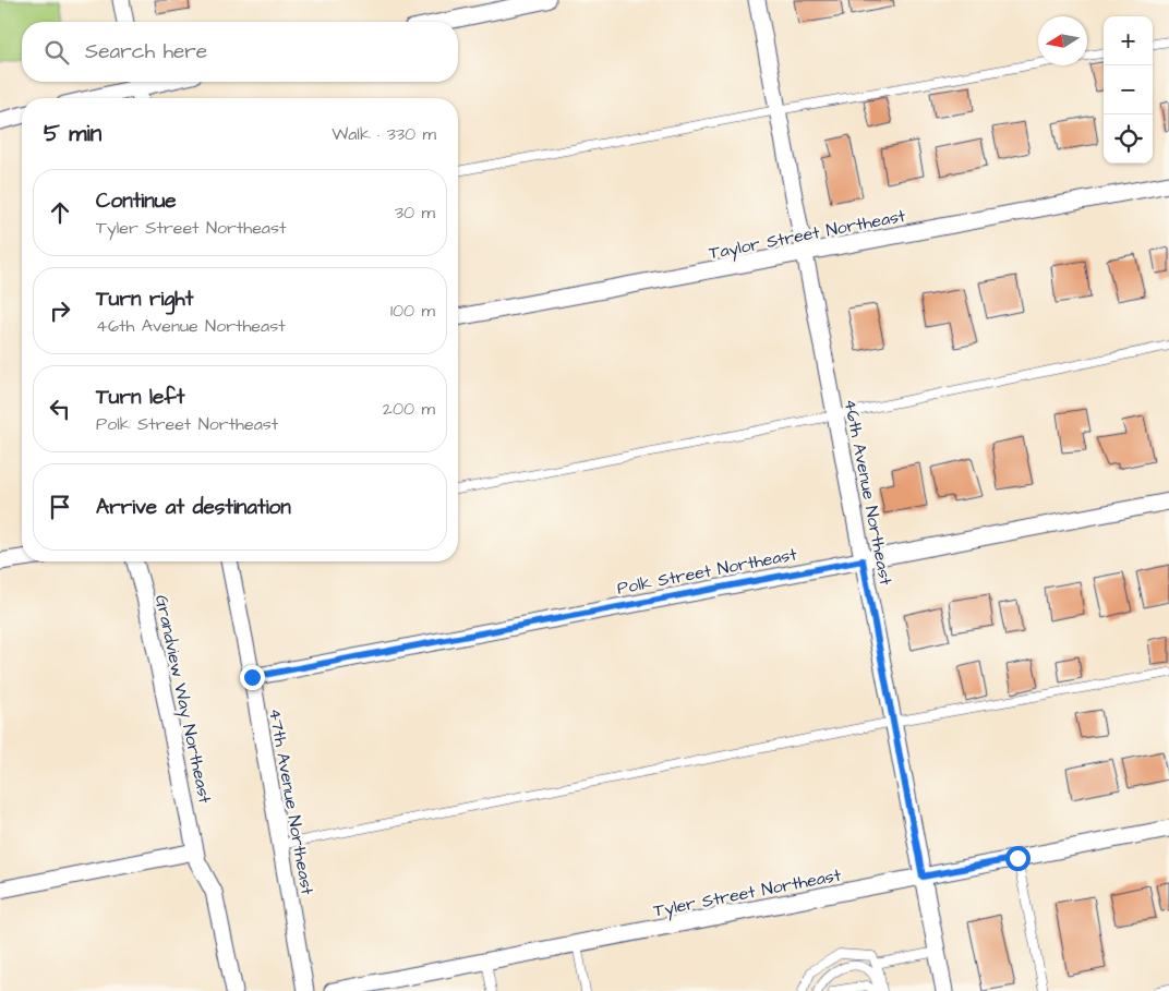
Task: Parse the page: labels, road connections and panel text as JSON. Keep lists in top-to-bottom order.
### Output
{
  "streets": {
    "street": [
      "Taylor Street Northeast",
      "46th Avenue Northeast",
      "Polk Street Northeast",
      "Grandview Way Northeast",
      "47th Avenue Northeast",
      "Tyler Street Northeast"
    ]
  },
  "crossings": [
    ["Taylor Street Northeast", "46th Avenue Northeast"],
    ["46th Avenue Northeast", "Polk Street Northeast"],
    ["46th Avenue Northeast", "Tyler Street Northeast"],
    ["Polk Street Northeast", "47th Avenue Northeast"]
  ],
  "north": "left",
  "page": {
    "map_buttons": ["+", "−"],
    "search": "Search here",
    "heading": ["5 min", "Walk · 330 m"],
    "list": [
      ["Continue", "Tyler Street Northeast", "30 m"],
      ["Turn right", "46th Avenue Northeast", "100 m"],
      ["Turn left", "Polk Street Northeast", "200 m"],
      "Arrive at destination"
    ]
  }
}
